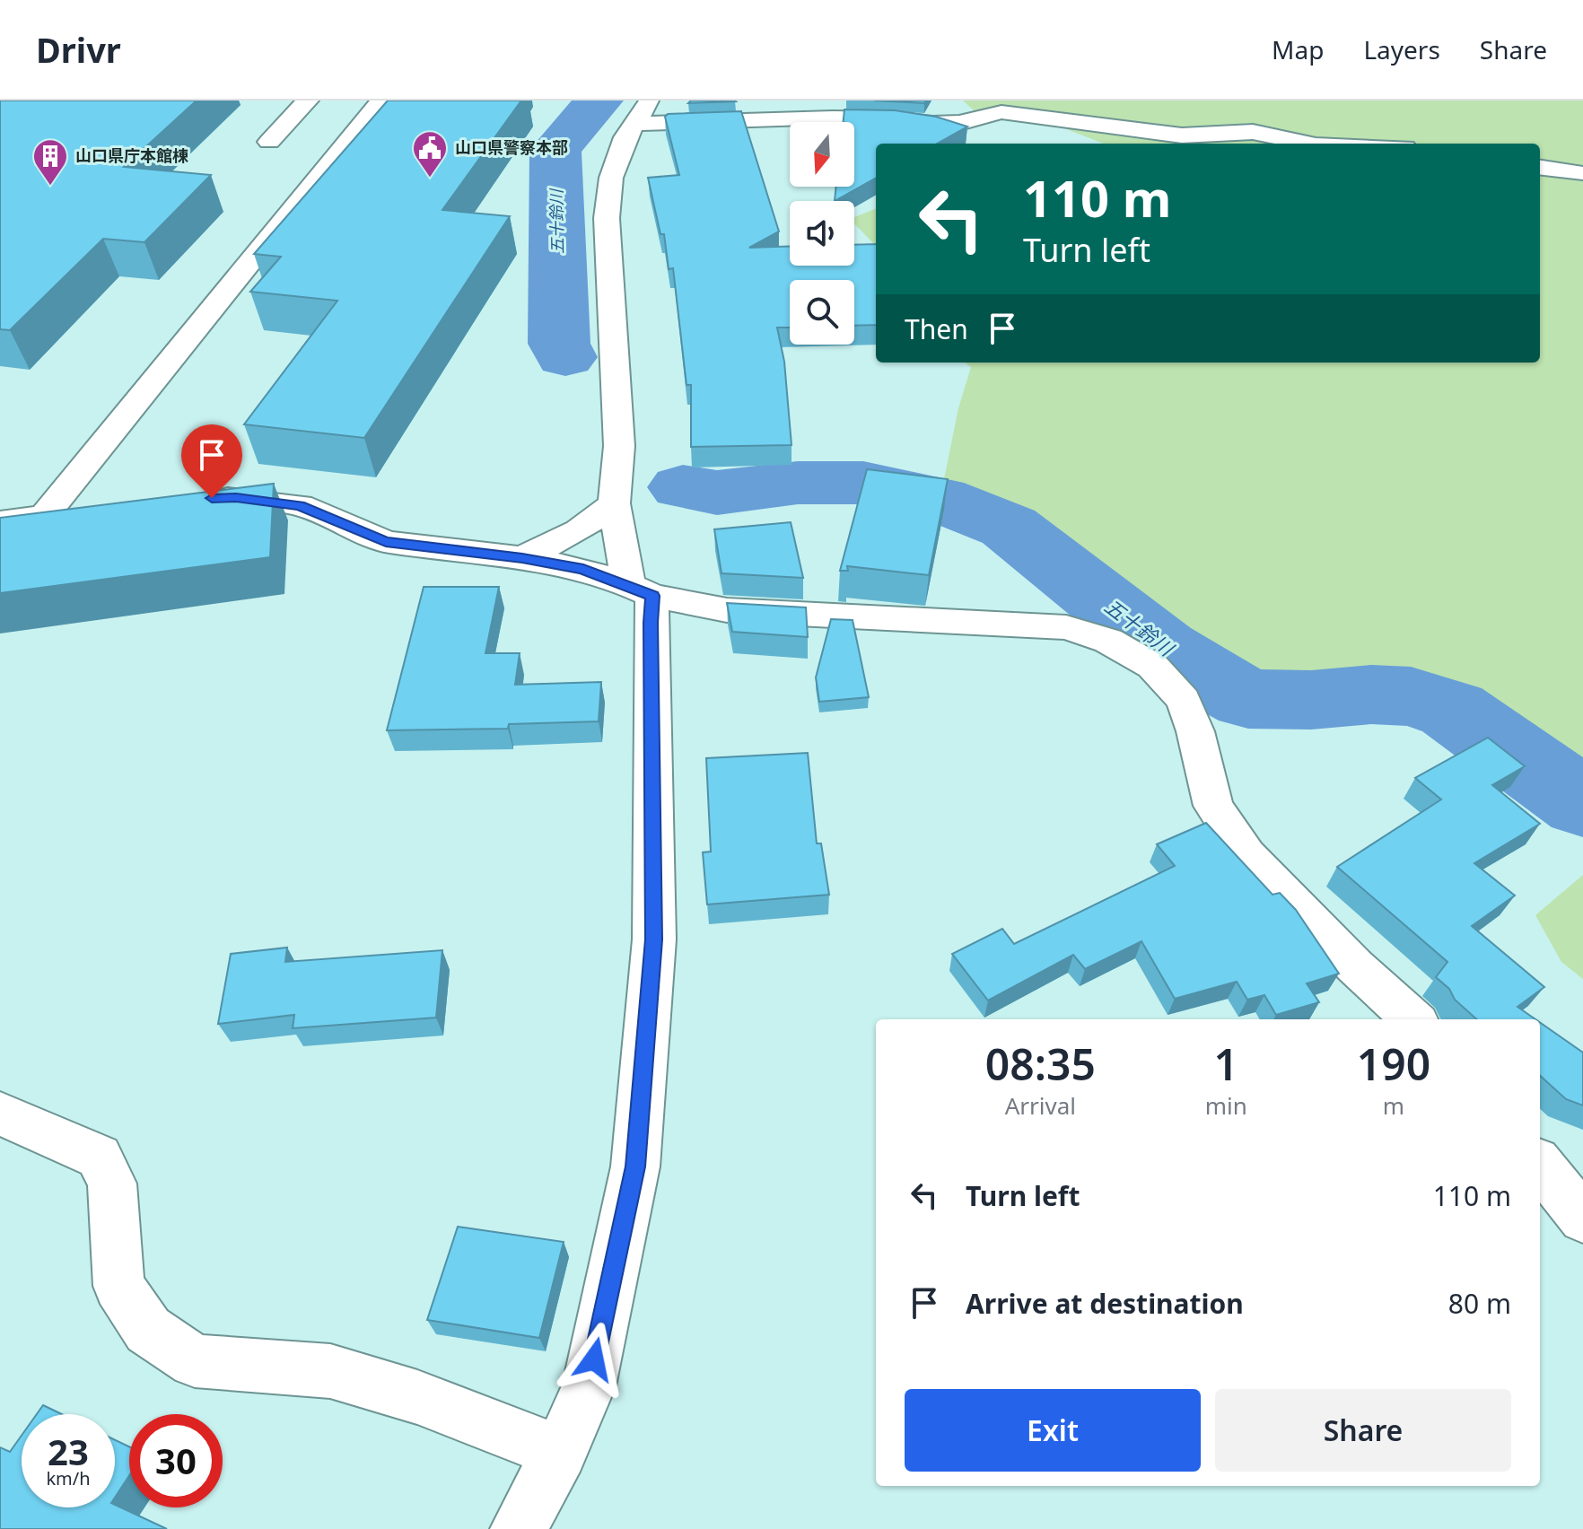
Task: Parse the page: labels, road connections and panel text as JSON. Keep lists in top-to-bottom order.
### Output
{
  "water": ["五十鈴川"],
  "places": {
    "public building": ["山口県警察本部"],
    "building": ["山口県庁本館棟"]
  },
  "north": "bottom",
  "page": {
    "header": "Drivr",
    "nav": ["Map", "Layers", "Share"],
    "turn": ["110 m", "Turn left"],
    "then": "Then",
    "eta": [
      "08:35",
      "Arrival",
      "1",
      "min",
      "190",
      "m"
    ],
    "list": [
      {
        "name": "Turn left",
        "value": "110 m"
      },
      {
        "name": "Arrive at destination",
        "value": "80 m"
      }
    ],
    "buttons": ["Exit", "Share"],
    "speed": "23 km/h",
    "limit": "30"
  }
}
